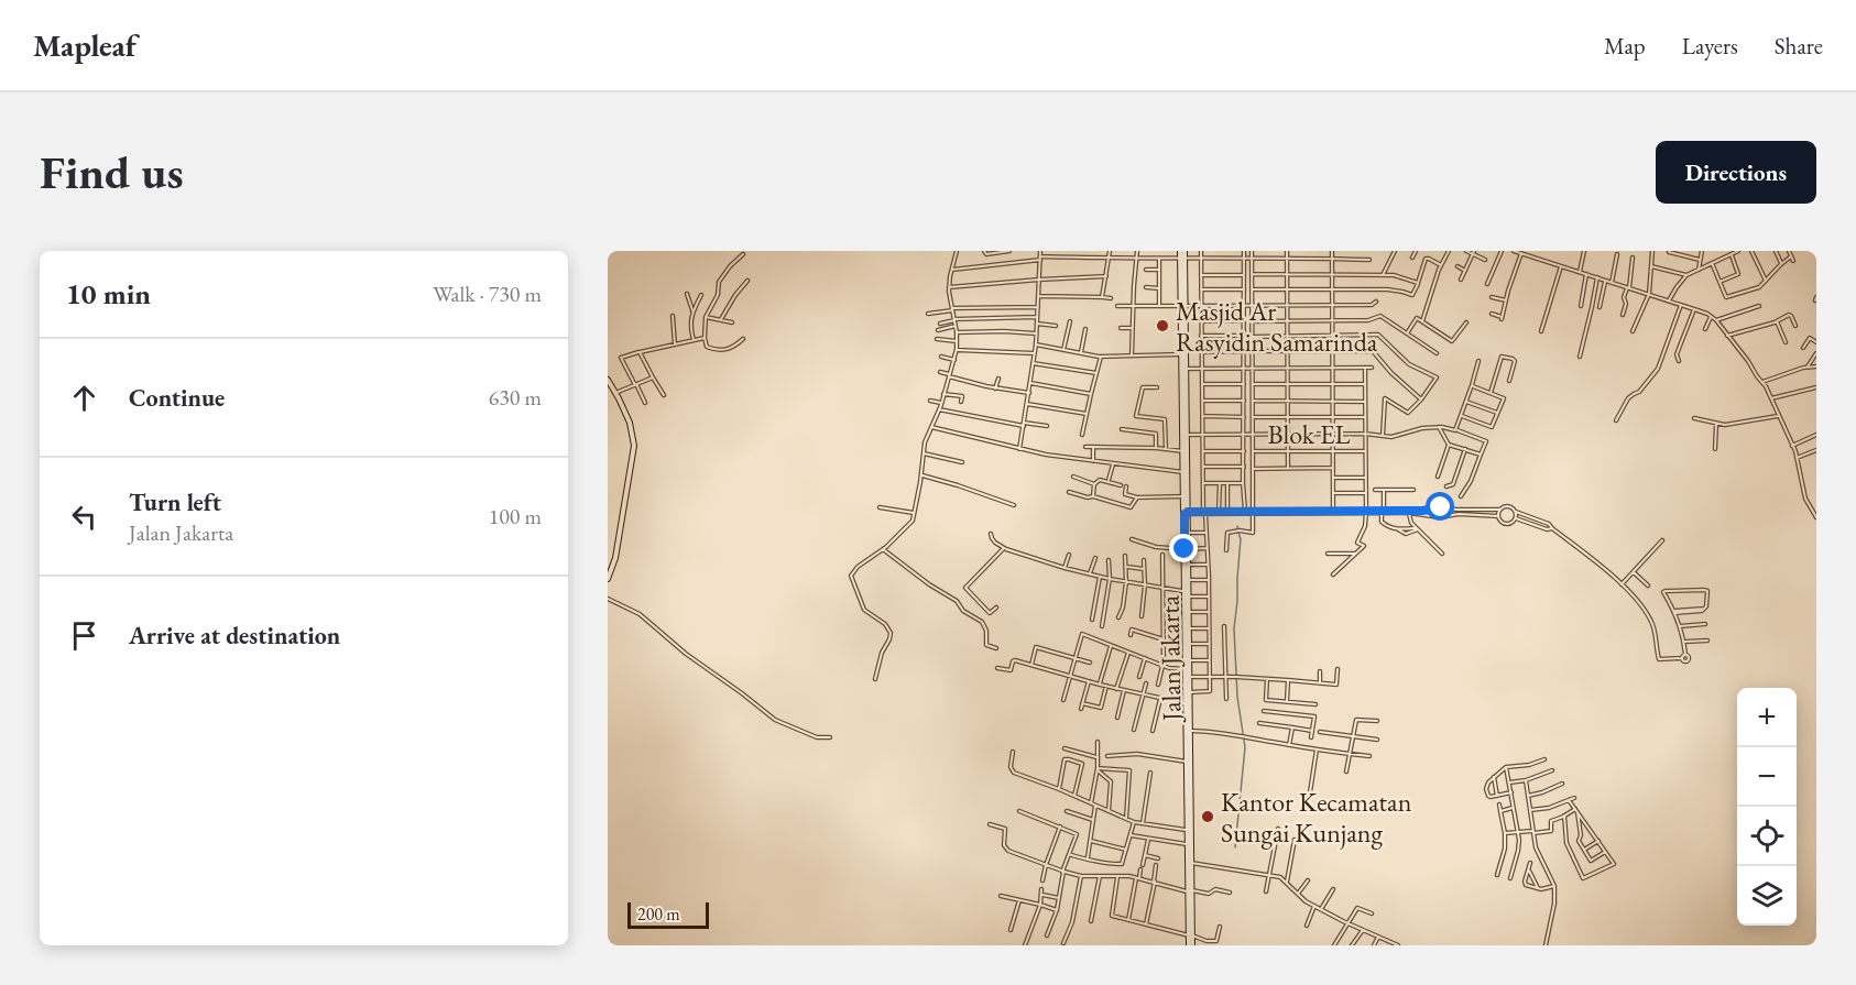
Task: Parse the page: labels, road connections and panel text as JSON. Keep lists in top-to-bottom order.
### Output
{
  "streets": {
    "main road": ["Jalan Jakarta"],
    "street": ["Blok EL"]
  },
  "places": ["Masjid Ar Rasyidin Samarinda", "Kantor Kecamatan Sungai Kunjang"],
  "scale_bar": "200 m",
  "page": {
    "header": "Mapleaf",
    "nav": ["Map", "Layers", "Share"],
    "buttons": "Directions",
    "title": "Find us",
    "heading": ["10 min", "Walk · 730 m"],
    "list": [
      ["Continue", "630 m"],
      ["Turn left", "Jalan Jakarta", "100 m"],
      "Arrive at destination"
    ],
    "map_buttons": ["+", "−"],
    "scale": "200 m"
  }
}
